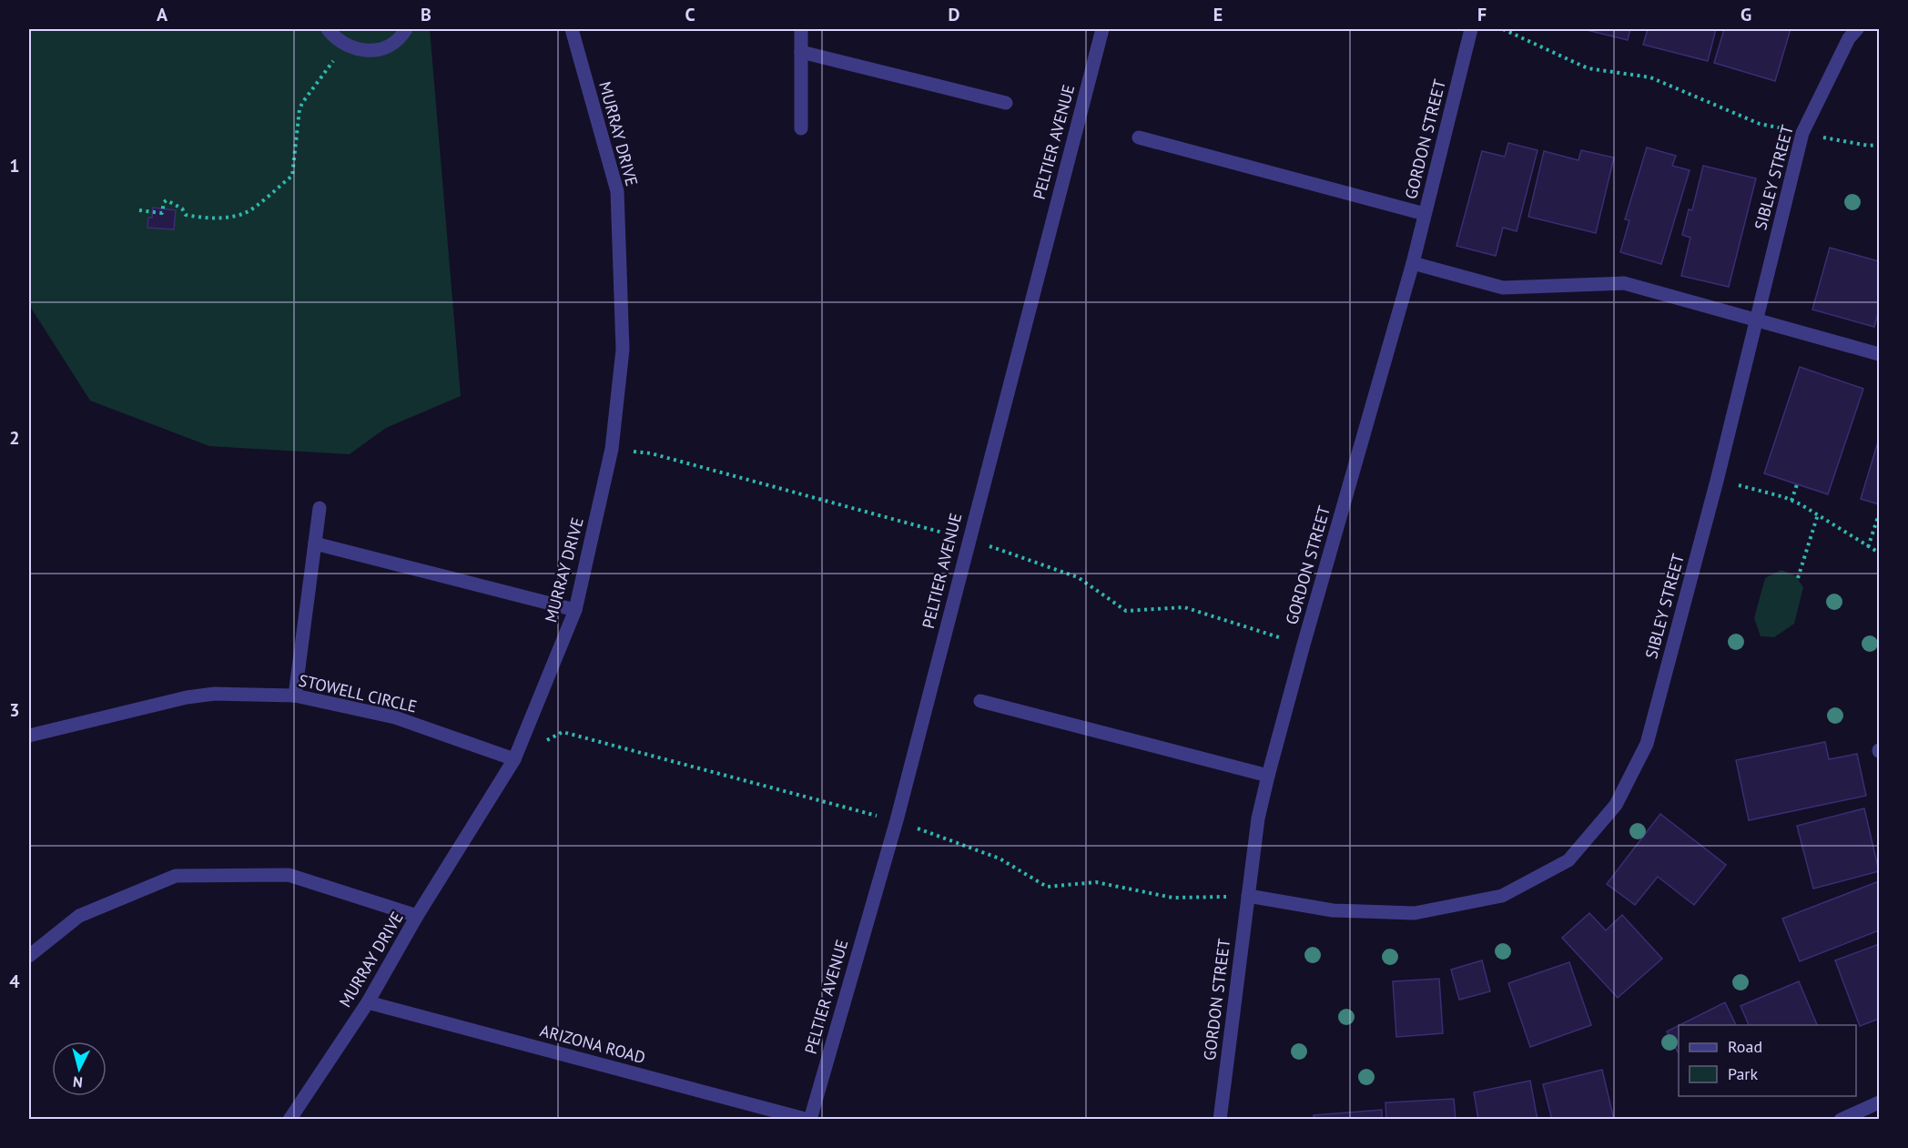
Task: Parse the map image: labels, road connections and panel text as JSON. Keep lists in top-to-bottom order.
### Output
{
  "streets": {
    "street": [
      "MURRAY DRIVE",
      "GORDON STREET",
      "PELTIER AVENUE",
      "SIBLEY STREET",
      "STOWELL CIRCLE",
      "ARIZONA ROAD"
    ]
  },
  "crossings": [
    ["MURRAY DRIVE", "STOWELL CIRCLE"],
    ["MURRAY DRIVE", "ARIZONA ROAD"],
    ["GORDON STREET", "SIBLEY STREET"],
    ["PELTIER AVENUE", "ARIZONA ROAD"]
  ],
  "legend": ["Road", "Park"],
  "north": "bottom",
  "grid": {
    "columns": [
      "A",
      "B",
      "C",
      "D",
      "E",
      "F",
      "G"
    ],
    "rows": [
      "1",
      "2",
      "3",
      "4"
    ]
  }
}
